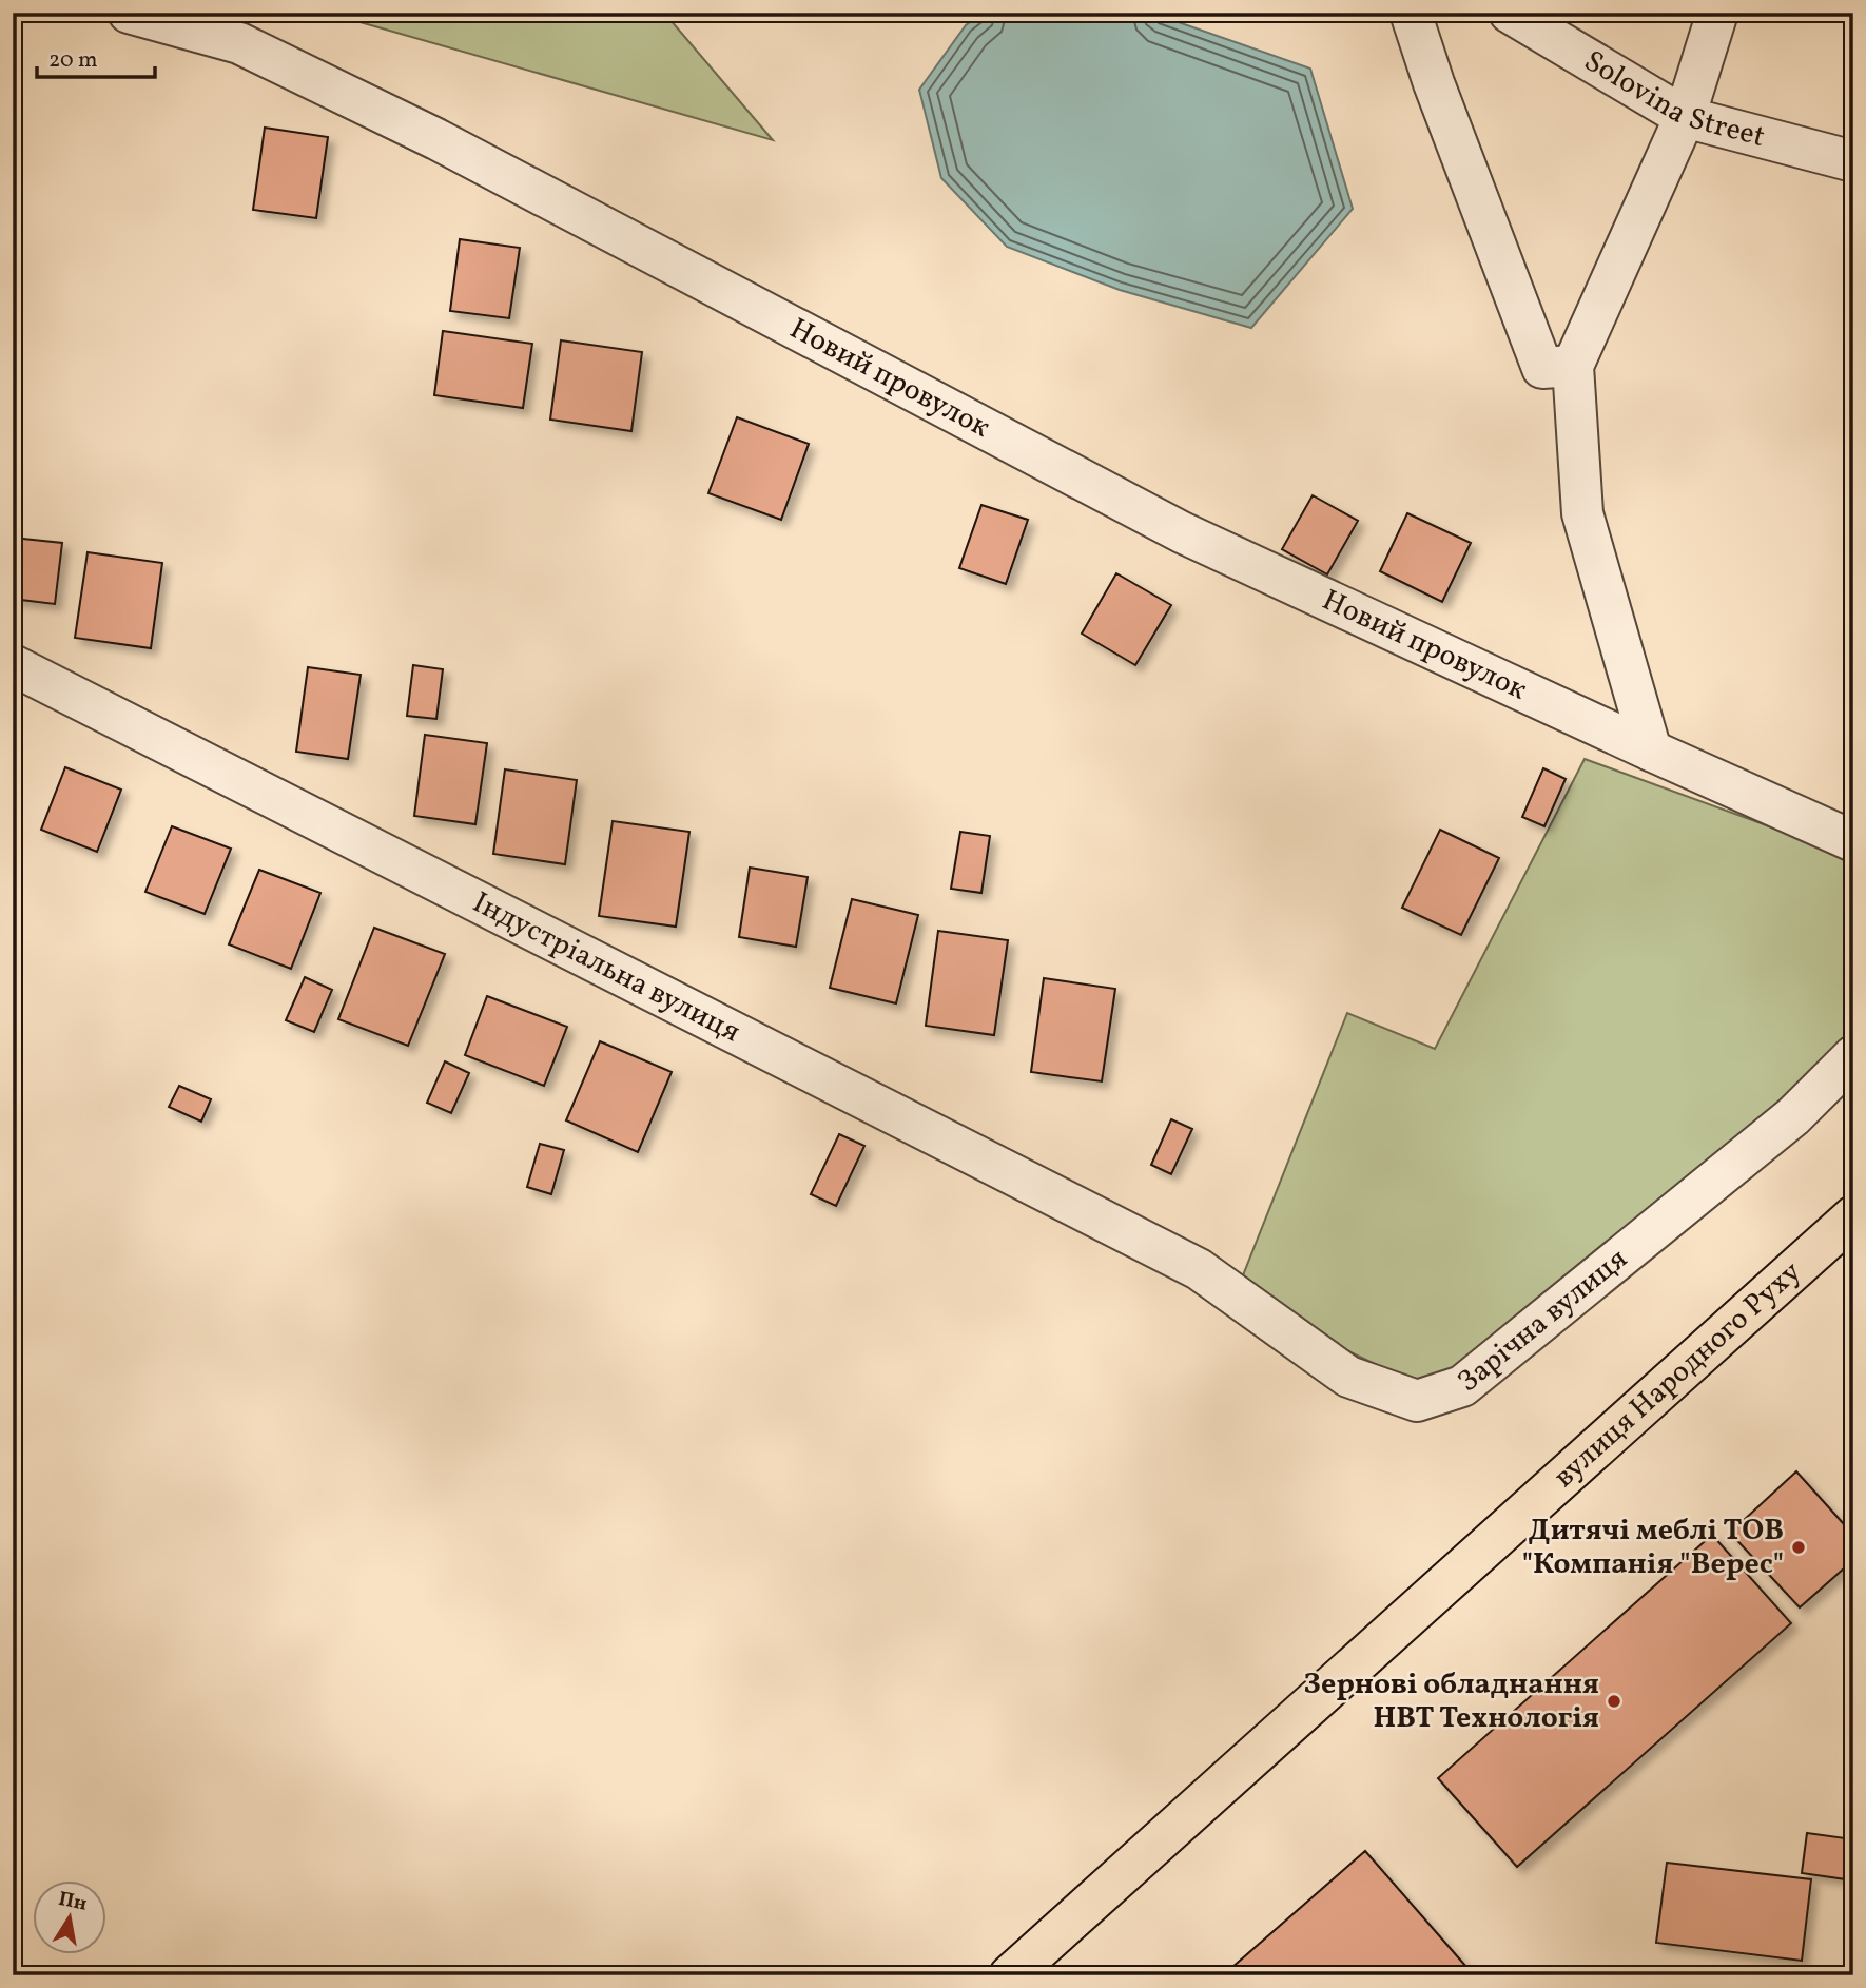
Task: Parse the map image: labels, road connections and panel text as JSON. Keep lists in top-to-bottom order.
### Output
{
  "streets": {
    "main road": ["вулиця Народного Руху"],
    "street": [
      "Solovina Street",
      "Новий провулок",
      "Індустріальна вулиця",
      "Зарічна вулиця"
    ]
  },
  "crossings": [
    ["Індустріальна вулиця", "Зарічна вулиця"]
  ],
  "places": ["Дитячі меблі ТОВ \"Компанія \"Верес\"", "Зернові обладнання НВТ Технологія"],
  "scale_bar": "20 m",
  "north": "top"
}
